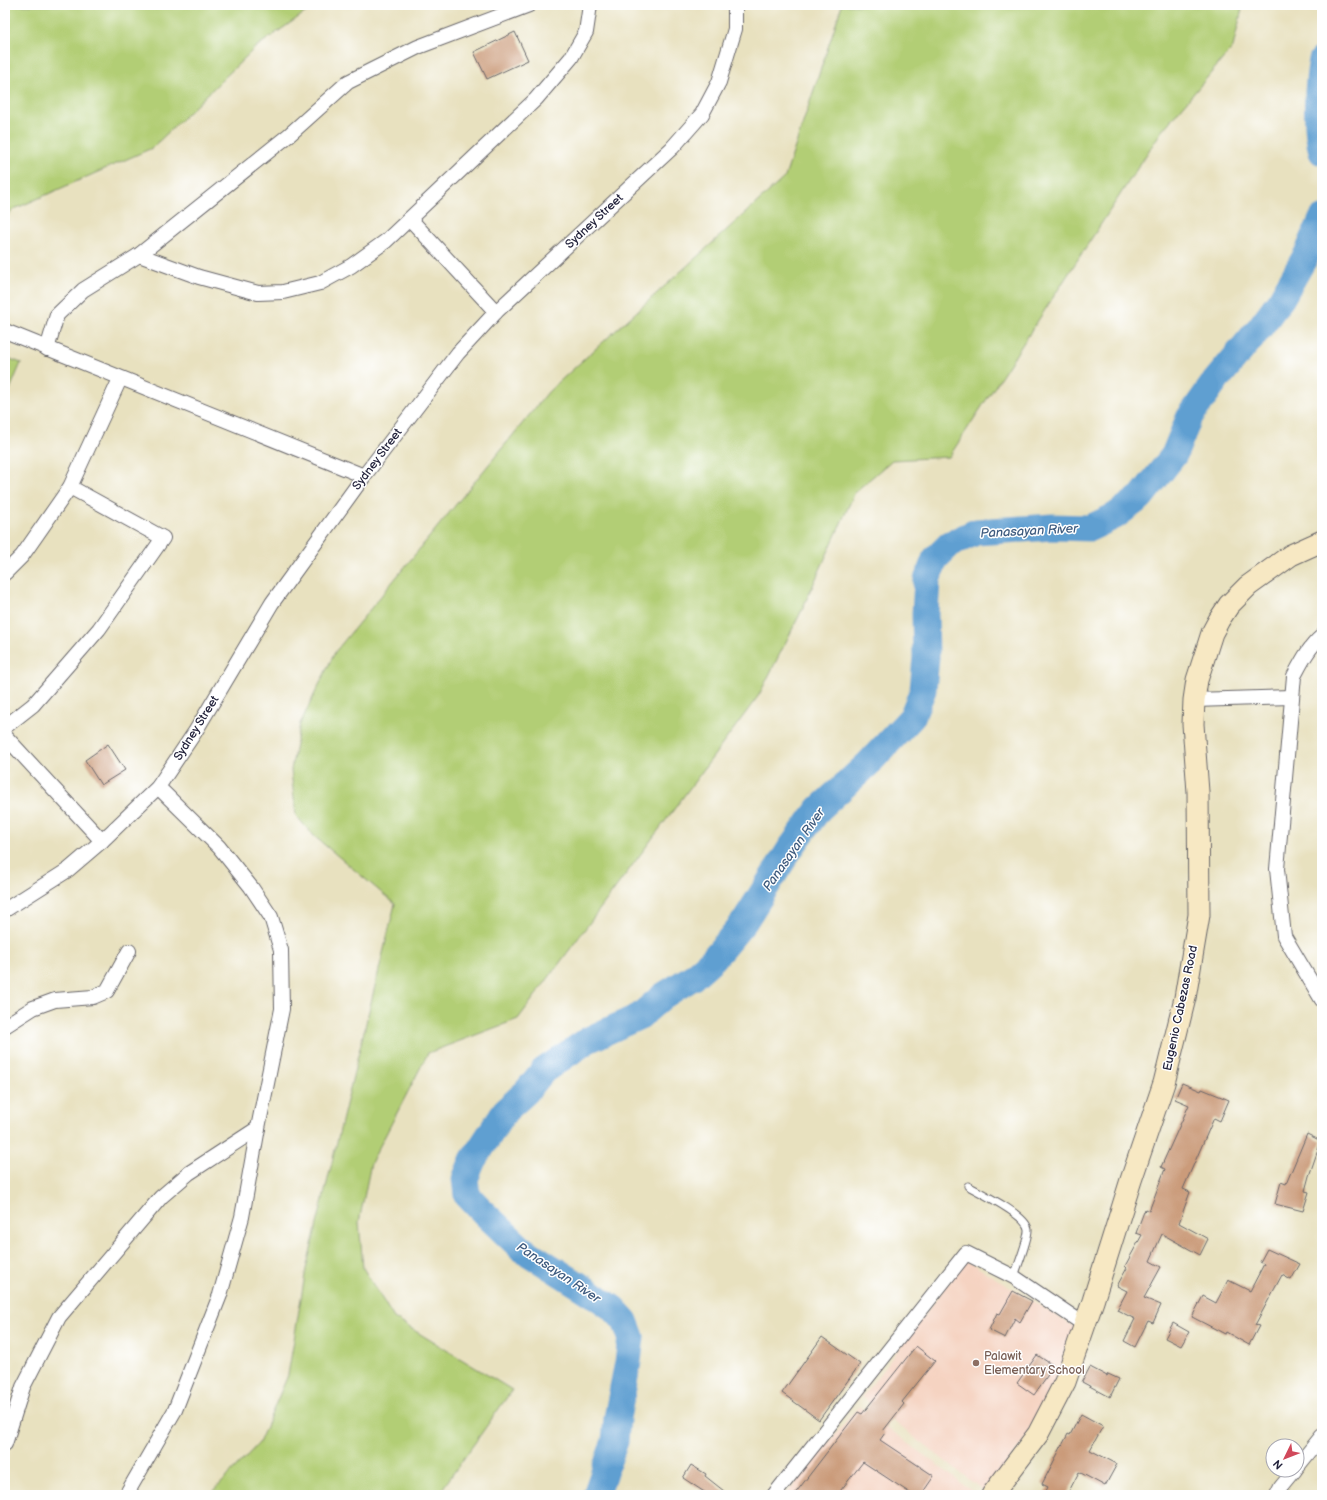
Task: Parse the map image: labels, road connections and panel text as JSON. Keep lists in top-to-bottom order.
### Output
{
  "streets": {
    "street": ["Sydney Street", "Eugenio Cabezas Road"]
  },
  "water": ["Panasayan River"],
  "places": ["Palawit Elementary School"],
  "north": "bottom left"
}
